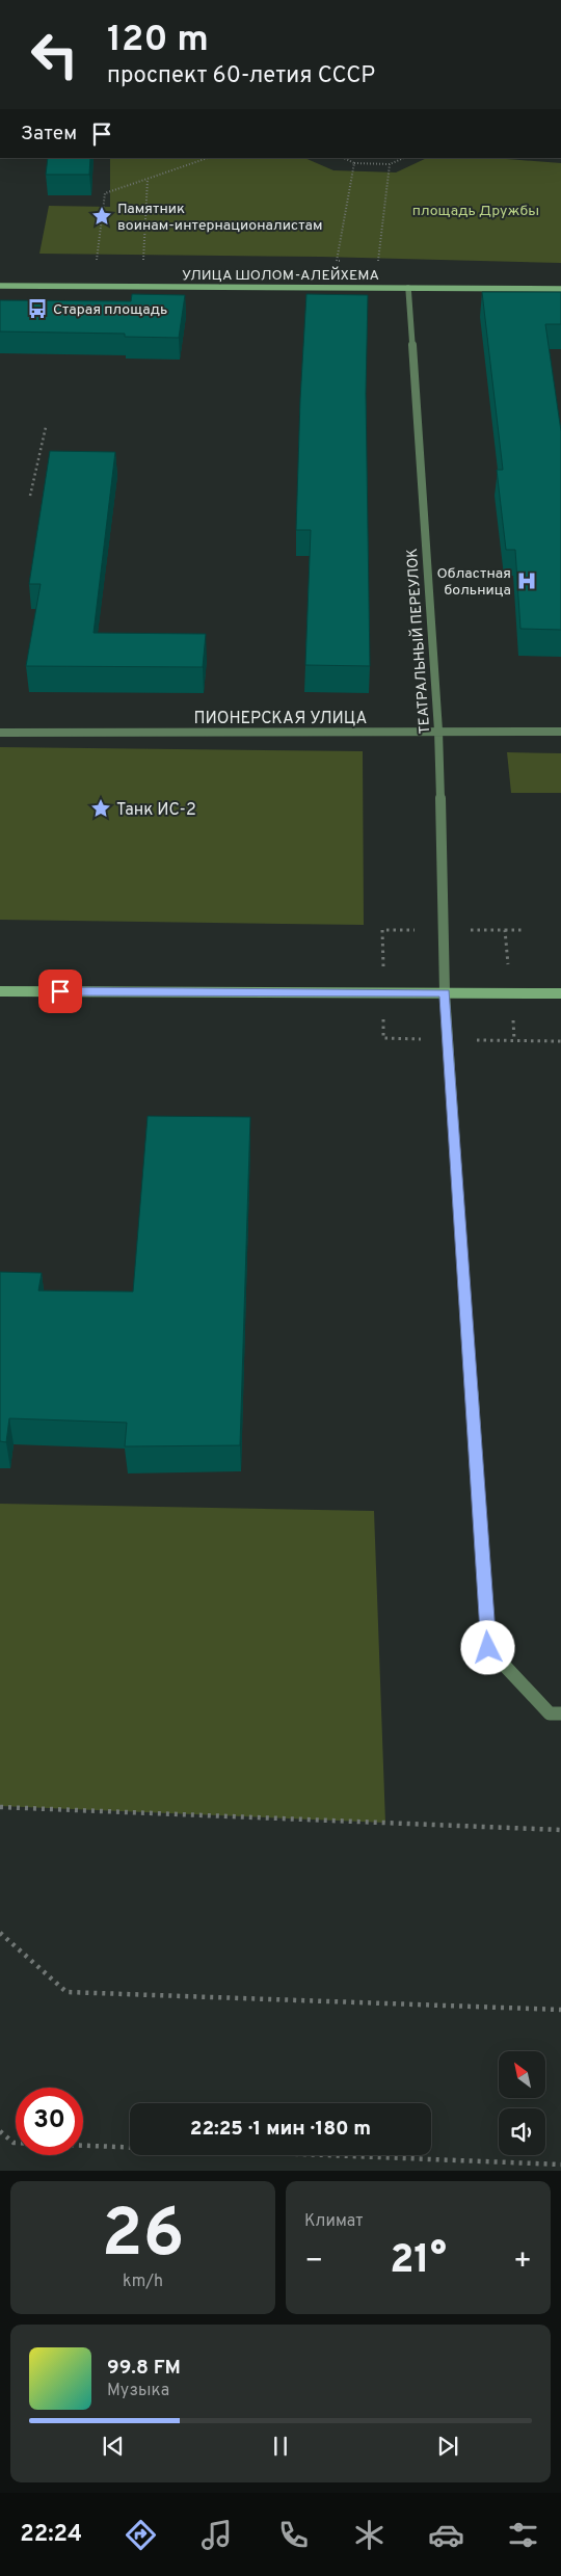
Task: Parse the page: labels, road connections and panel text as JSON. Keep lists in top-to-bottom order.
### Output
{
  "streets": {
    "main road": ["УЛИЦА ШОЛОМ-АЛЕЙХЕМА"],
    "street": ["ТЕАТРАЛЬНЫЙ ПЕРЕУЛОК", "ПИОНЕРСКАЯ УЛИЦА"]
  },
  "crossings": [
    ["УЛИЦА ШОЛОМ-АЛЕЙХЕМА", "ТЕАТРАЛЬНЫЙ ПЕРЕУЛОК"],
    ["ТЕАТРАЛЬНЫЙ ПЕРЕУЛОК", "ПИОНЕРСКАЯ УЛИЦА"]
  ],
  "parks": ["площадь Дружбы"],
  "places": {
    "place": ["Памятник воинам-интернационалистам", "Танк ИС-2"],
    "bus stop": ["Старая площадь"],
    "hospital": ["Областная больница"]
  },
  "north": "top left",
  "page": {
    "turn": ["120 m", "проспект 60-летия СССР"],
    "then": "Затем",
    "limit": "30",
    "trip": "22:25 · 1 мин · 180 m",
    "tile": [
      ["26", "km/h"],
      "Климат"
    ],
    "heat": ["−", "21°", "+"],
    "song": ["99.8 FM", "Музыка"],
    "tabs": "22:24"
  }
}
